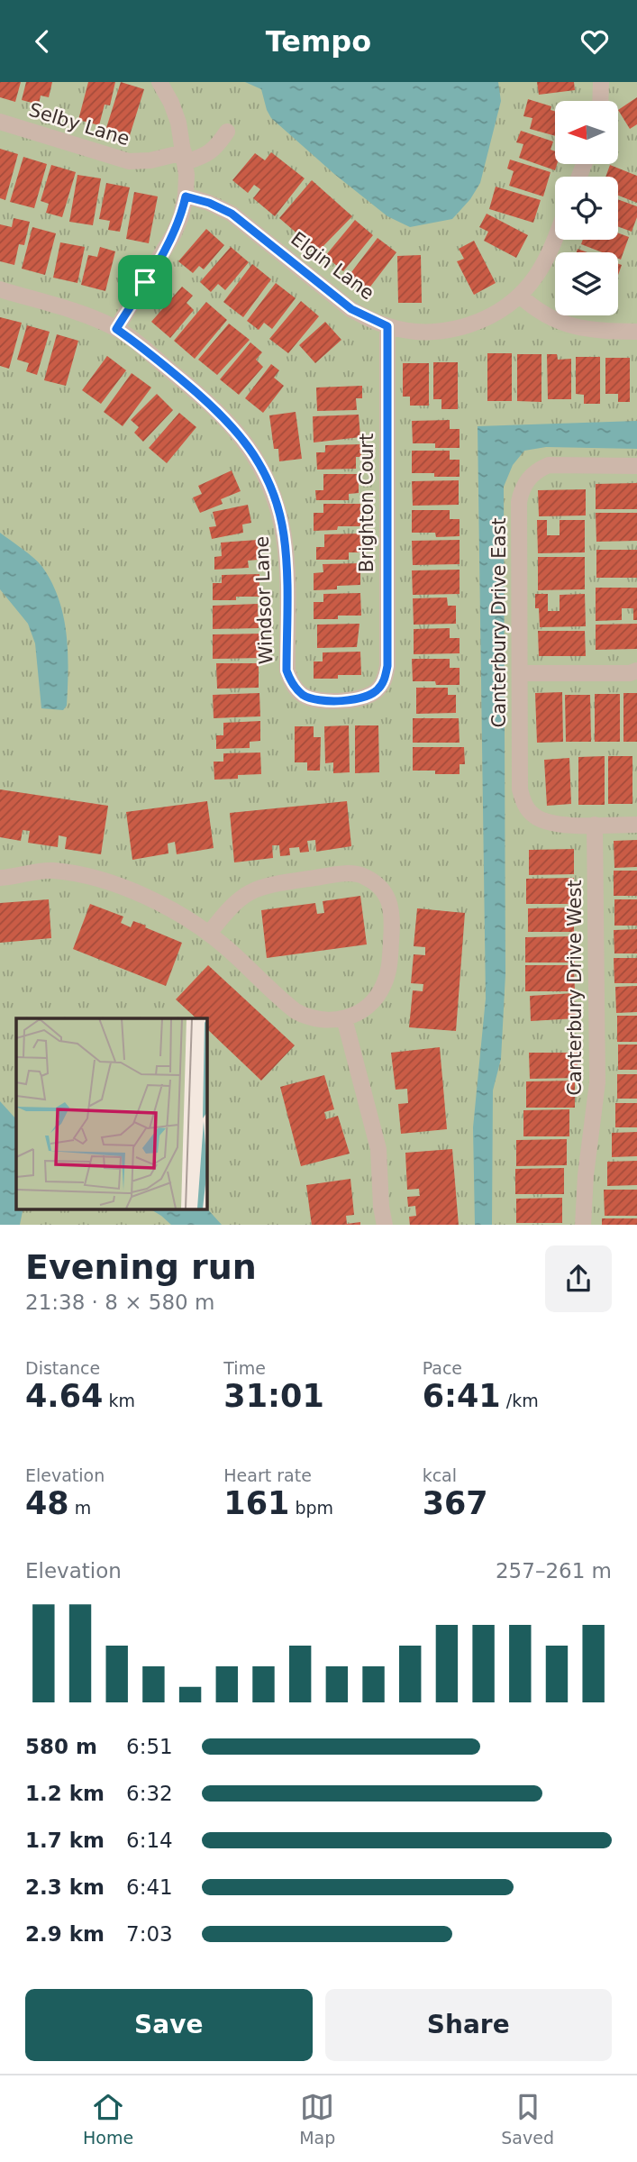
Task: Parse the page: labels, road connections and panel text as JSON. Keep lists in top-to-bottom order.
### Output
{
  "streets": {
    "street": [
      "Selby Lane",
      "Elgin Lane",
      "Brighton Court",
      "Windsor Lane",
      "Canterbury Drive East",
      "Canterbury Drive West"
    ]
  },
  "crossings": [
    ["Elgin Lane", "Brighton Court"],
    ["Brighton Court", "Windsor Lane"],
    ["Canterbury Drive East", "Canterbury Drive West"]
  ],
  "north": "left",
  "page": {
    "header": "Tempo",
    "heading": ["Evening run", "21:38 · 8 × 580 m"],
    "stats": [
      ["Distance", "4.64 km"],
      ["Time", "31:01"],
      ["Pace", "6:41 /km"],
      ["Elevation", "48 m"],
      ["Heart rate", "161 bpm"],
      ["kcal", "367"]
    ],
    "chart": ["Elevation", "257–261 m"],
    "list": [
      {
        "name": "580 m",
        "note": "6:51"
      },
      {
        "name": "1.2 km",
        "note": "6:32"
      },
      {
        "name": "1.7 km",
        "note": "6:14"
      },
      {
        "name": "2.3 km",
        "note": "6:41"
      },
      {
        "name": "2.9 km",
        "note": "7:03"
      }
    ],
    "buttons": ["Save", "Share"],
    "tabs": ["Home", "Map", "Saved"]
  }
}
